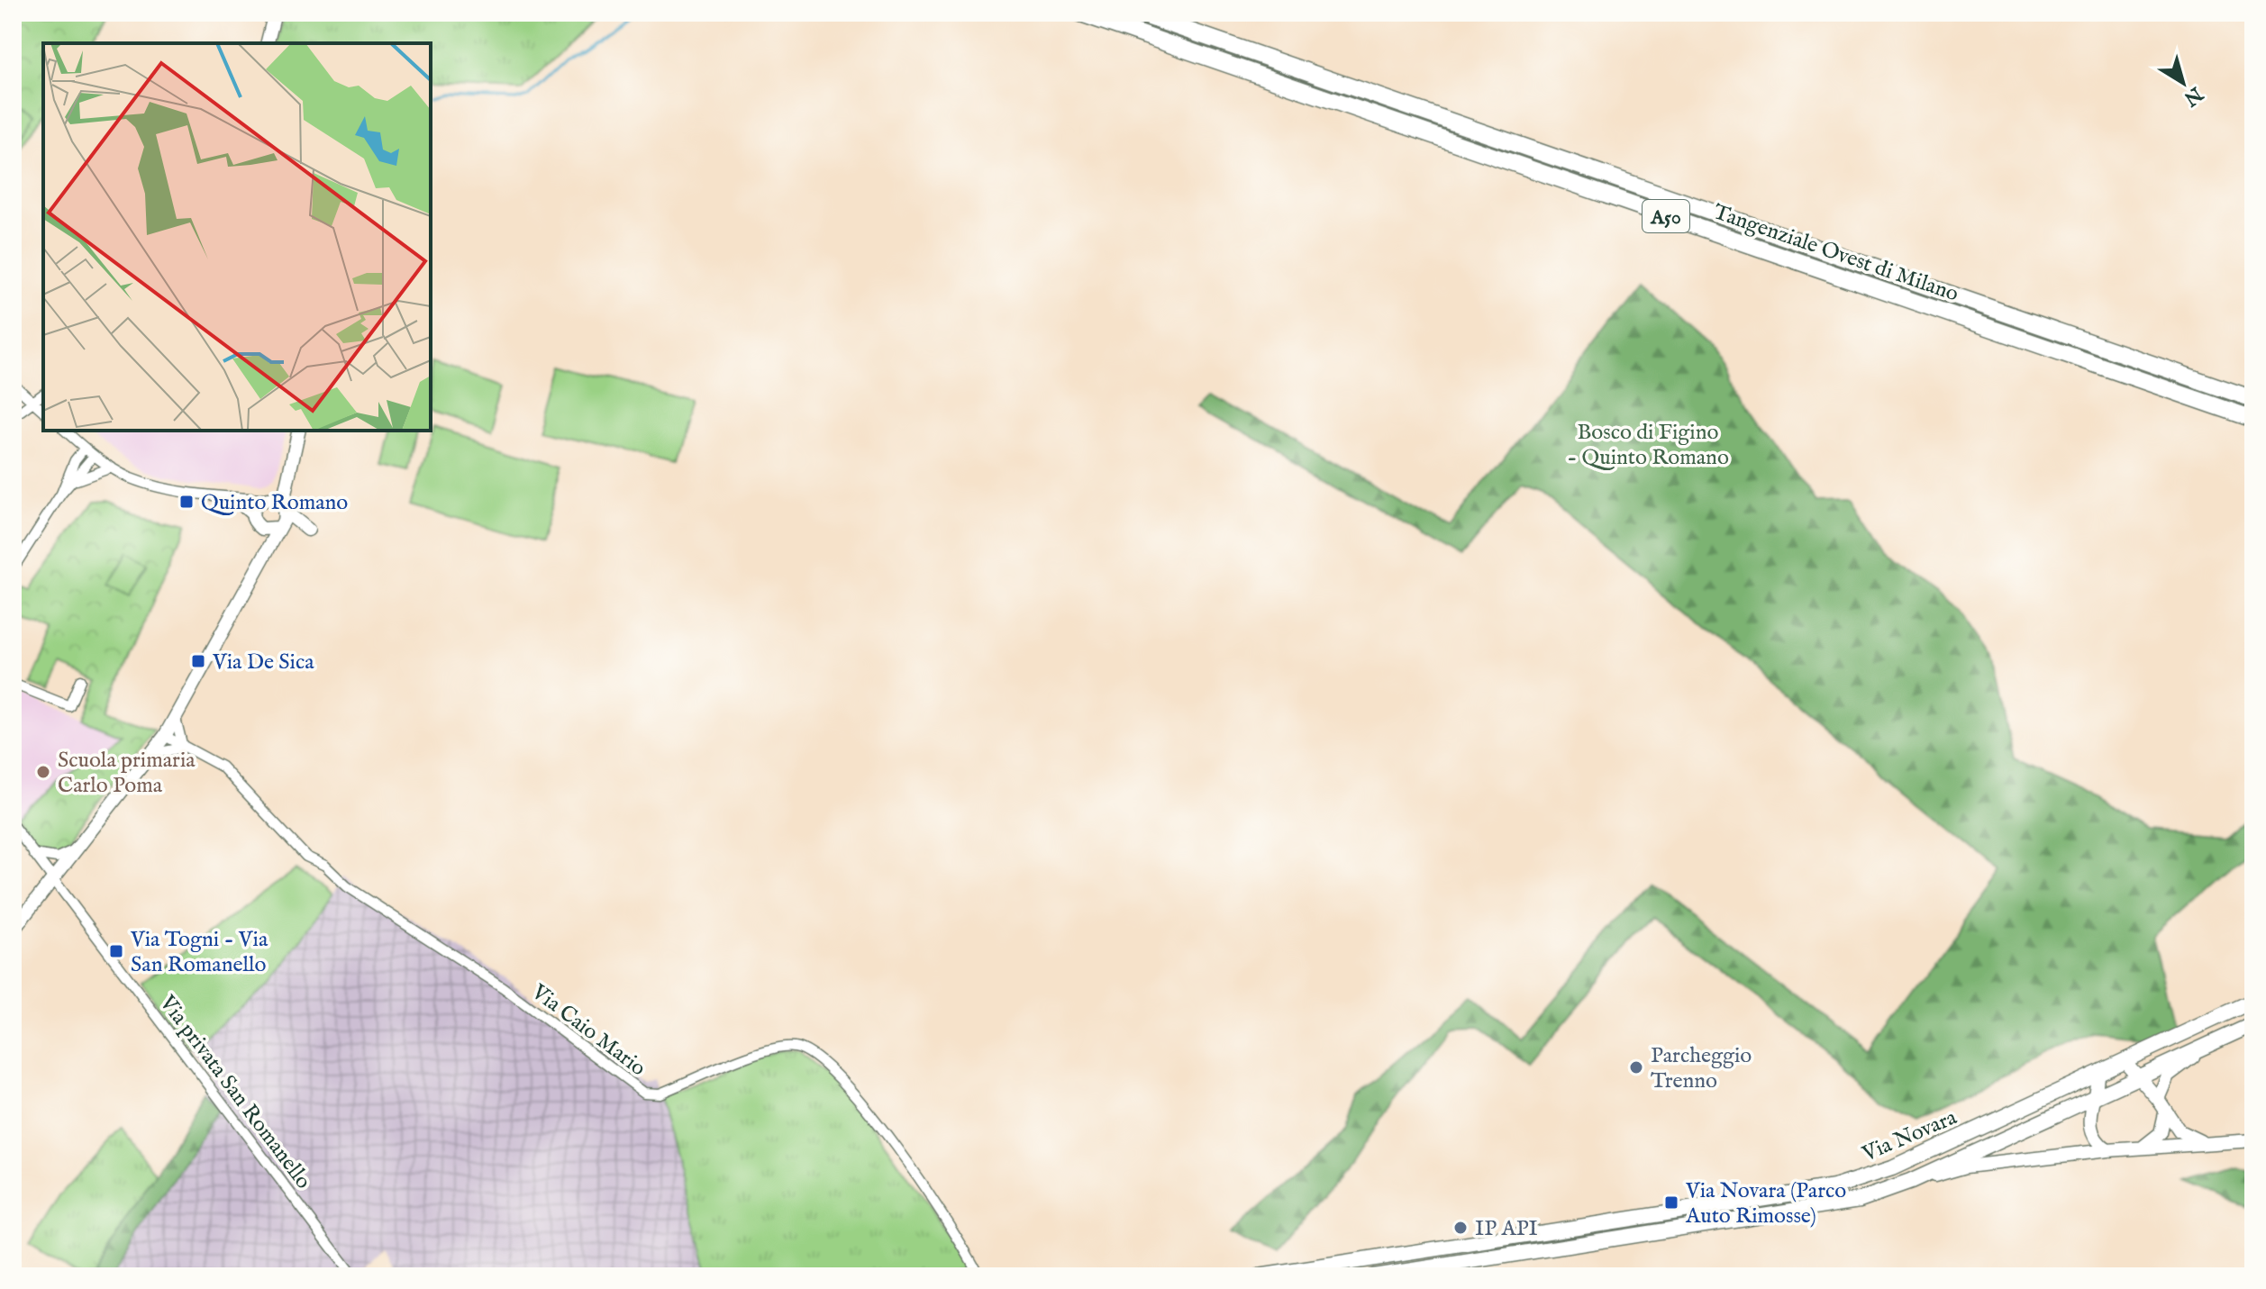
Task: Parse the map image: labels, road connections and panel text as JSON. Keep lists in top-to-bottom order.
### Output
{
  "streets": {
    "highway": ["A50", "Tangenziale Ovest di Milano"],
    "main road": ["Via Novara"],
    "street": ["Via Caio Mario", "Via privata San Romanello"]
  },
  "parks": ["Bosco di Figino - Quinto Romano"],
  "places": {
    "transit": [
      "Quinto Romano",
      "Via De Sica",
      "Via Togni - Via San Romanello",
      "Via Novara (Parco Auto Rimosse)"
    ],
    "other": ["Scuola primaria Carlo Poma", "Parcheggio Trenno", "IP API"]
  },
  "north": "bottom right"
}
